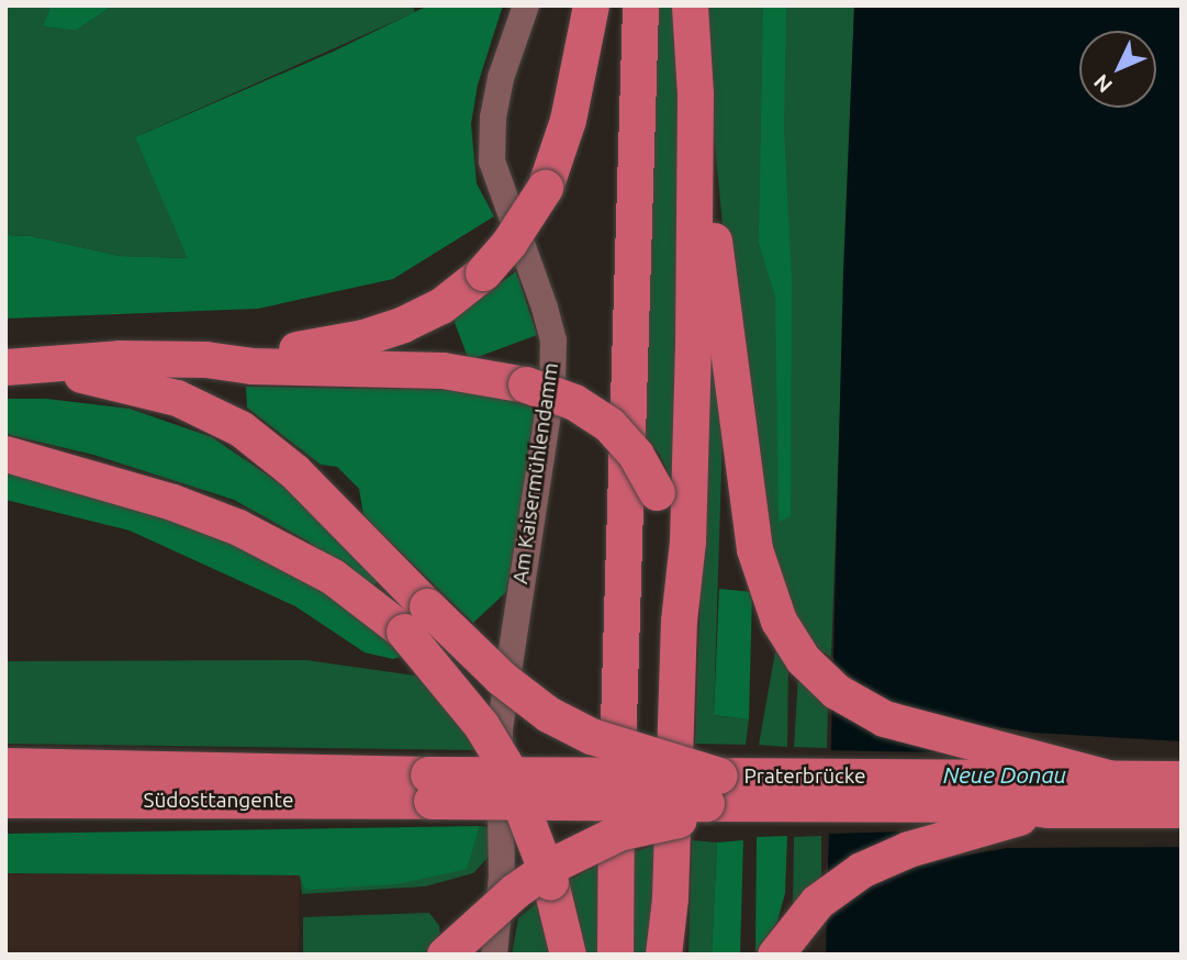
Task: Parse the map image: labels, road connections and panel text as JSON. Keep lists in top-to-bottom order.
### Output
{
  "streets": {
    "highway": ["Praterbrücke", "Südosttangente"],
    "street": ["Am Kaisermühlendamm"]
  },
  "crossings": [
    ["Praterbrücke", "Südosttangente"]
  ],
  "water": ["Neue Donau"],
  "north": "bottom left"
}
